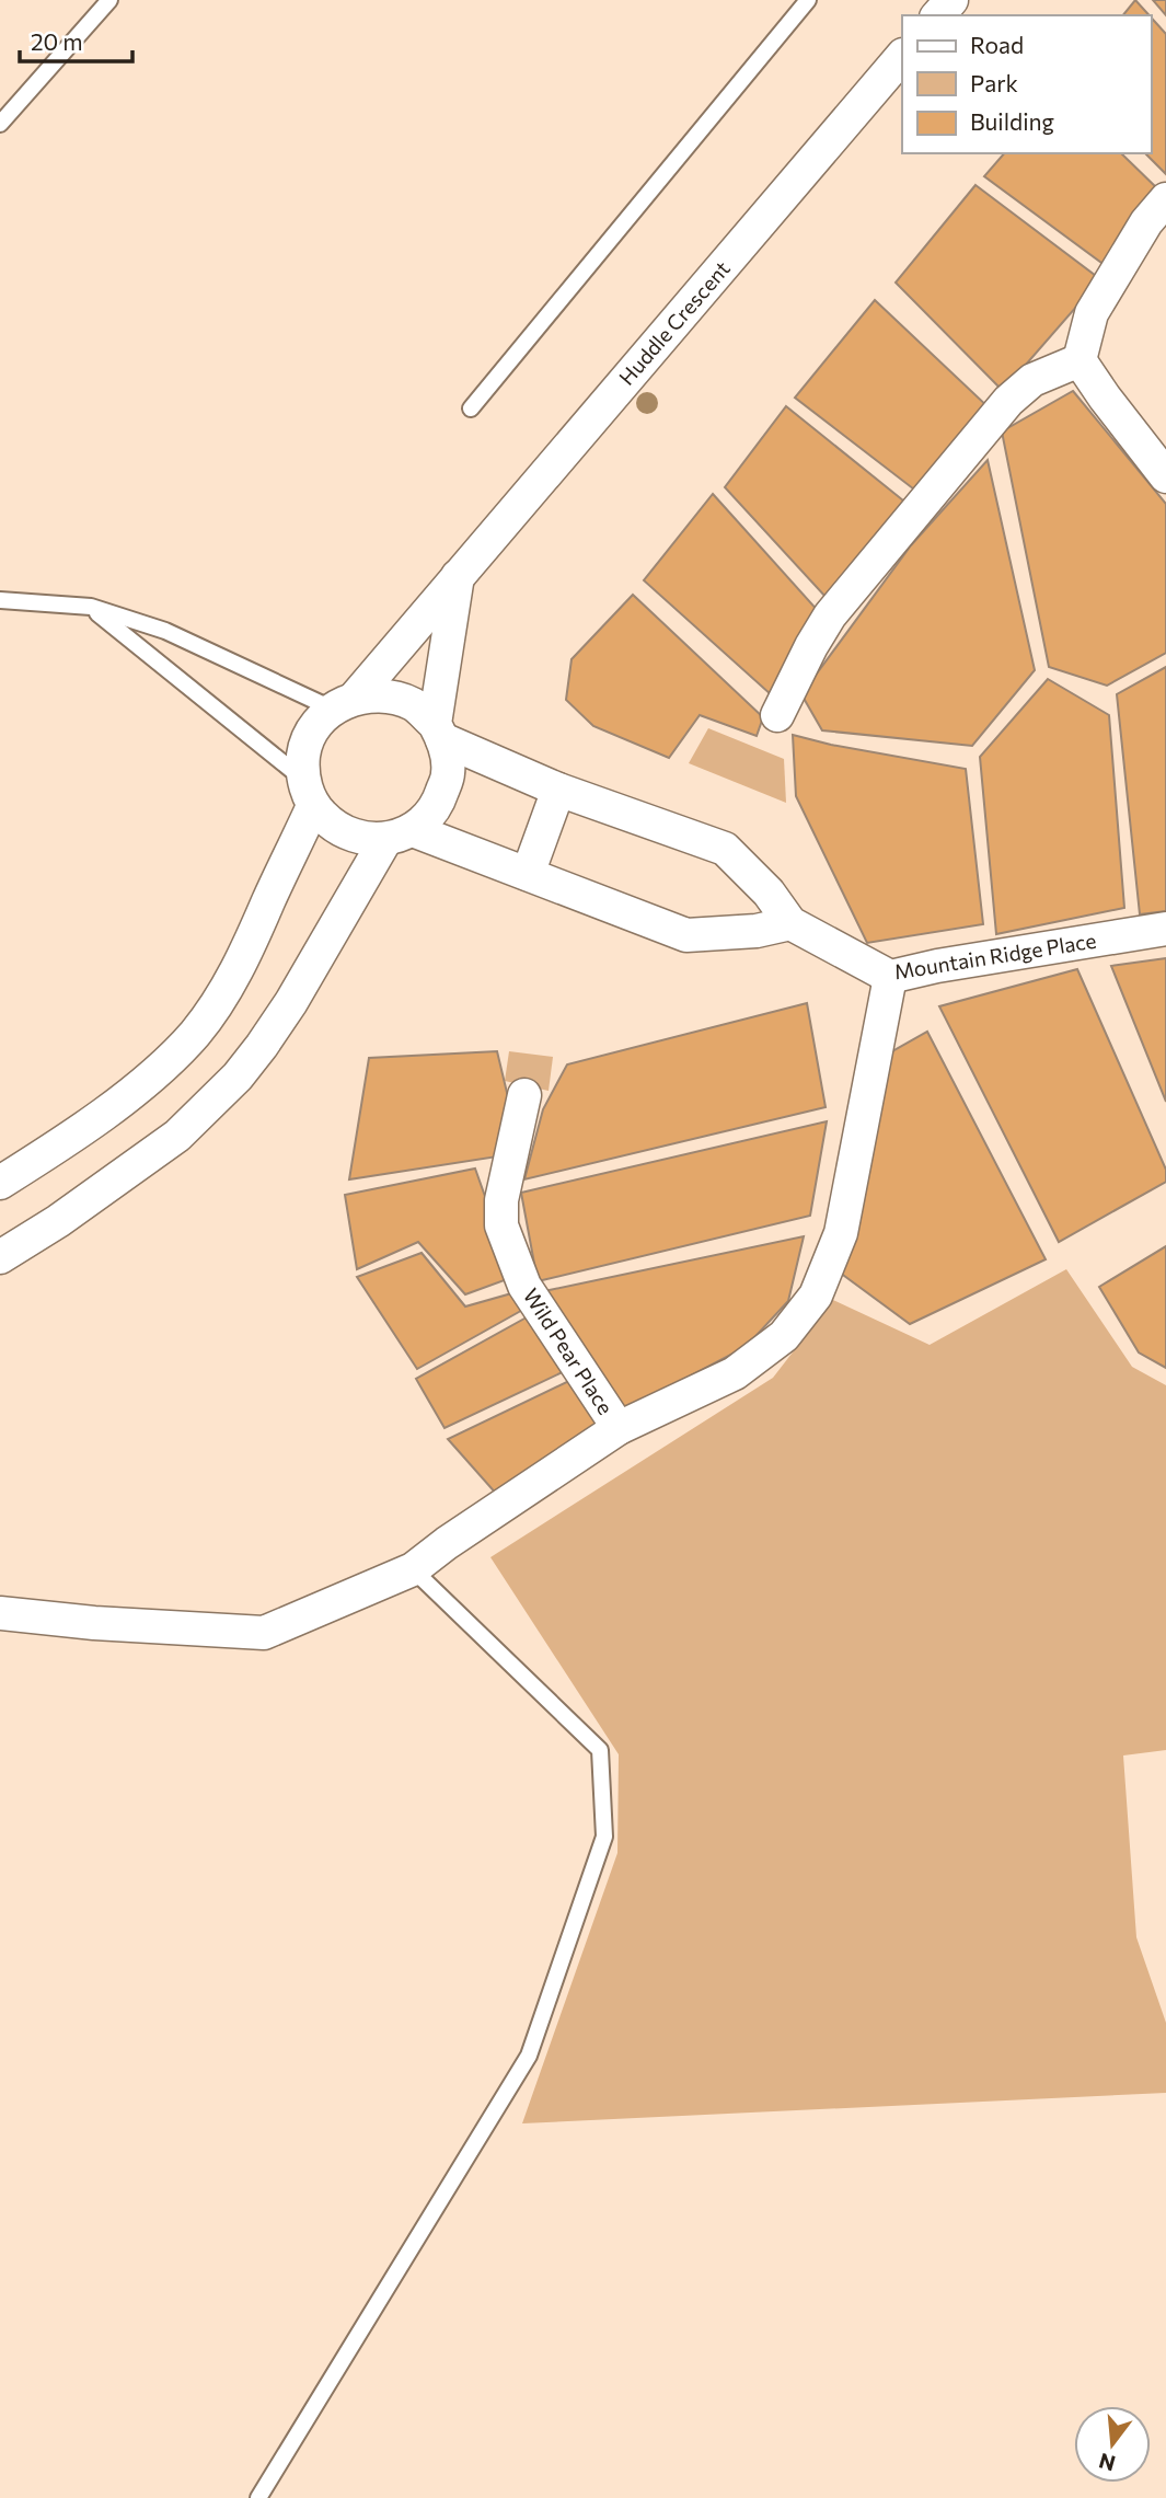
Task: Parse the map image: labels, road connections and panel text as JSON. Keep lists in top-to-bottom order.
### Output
{
  "streets": {
    "street": ["Huddle Crescent", "Mountain Ridge Place", "Wild Pear Place"]
  },
  "legend": ["Road", "Park", "Building"],
  "scale_bar": "20 m",
  "north": "bottom"
}
